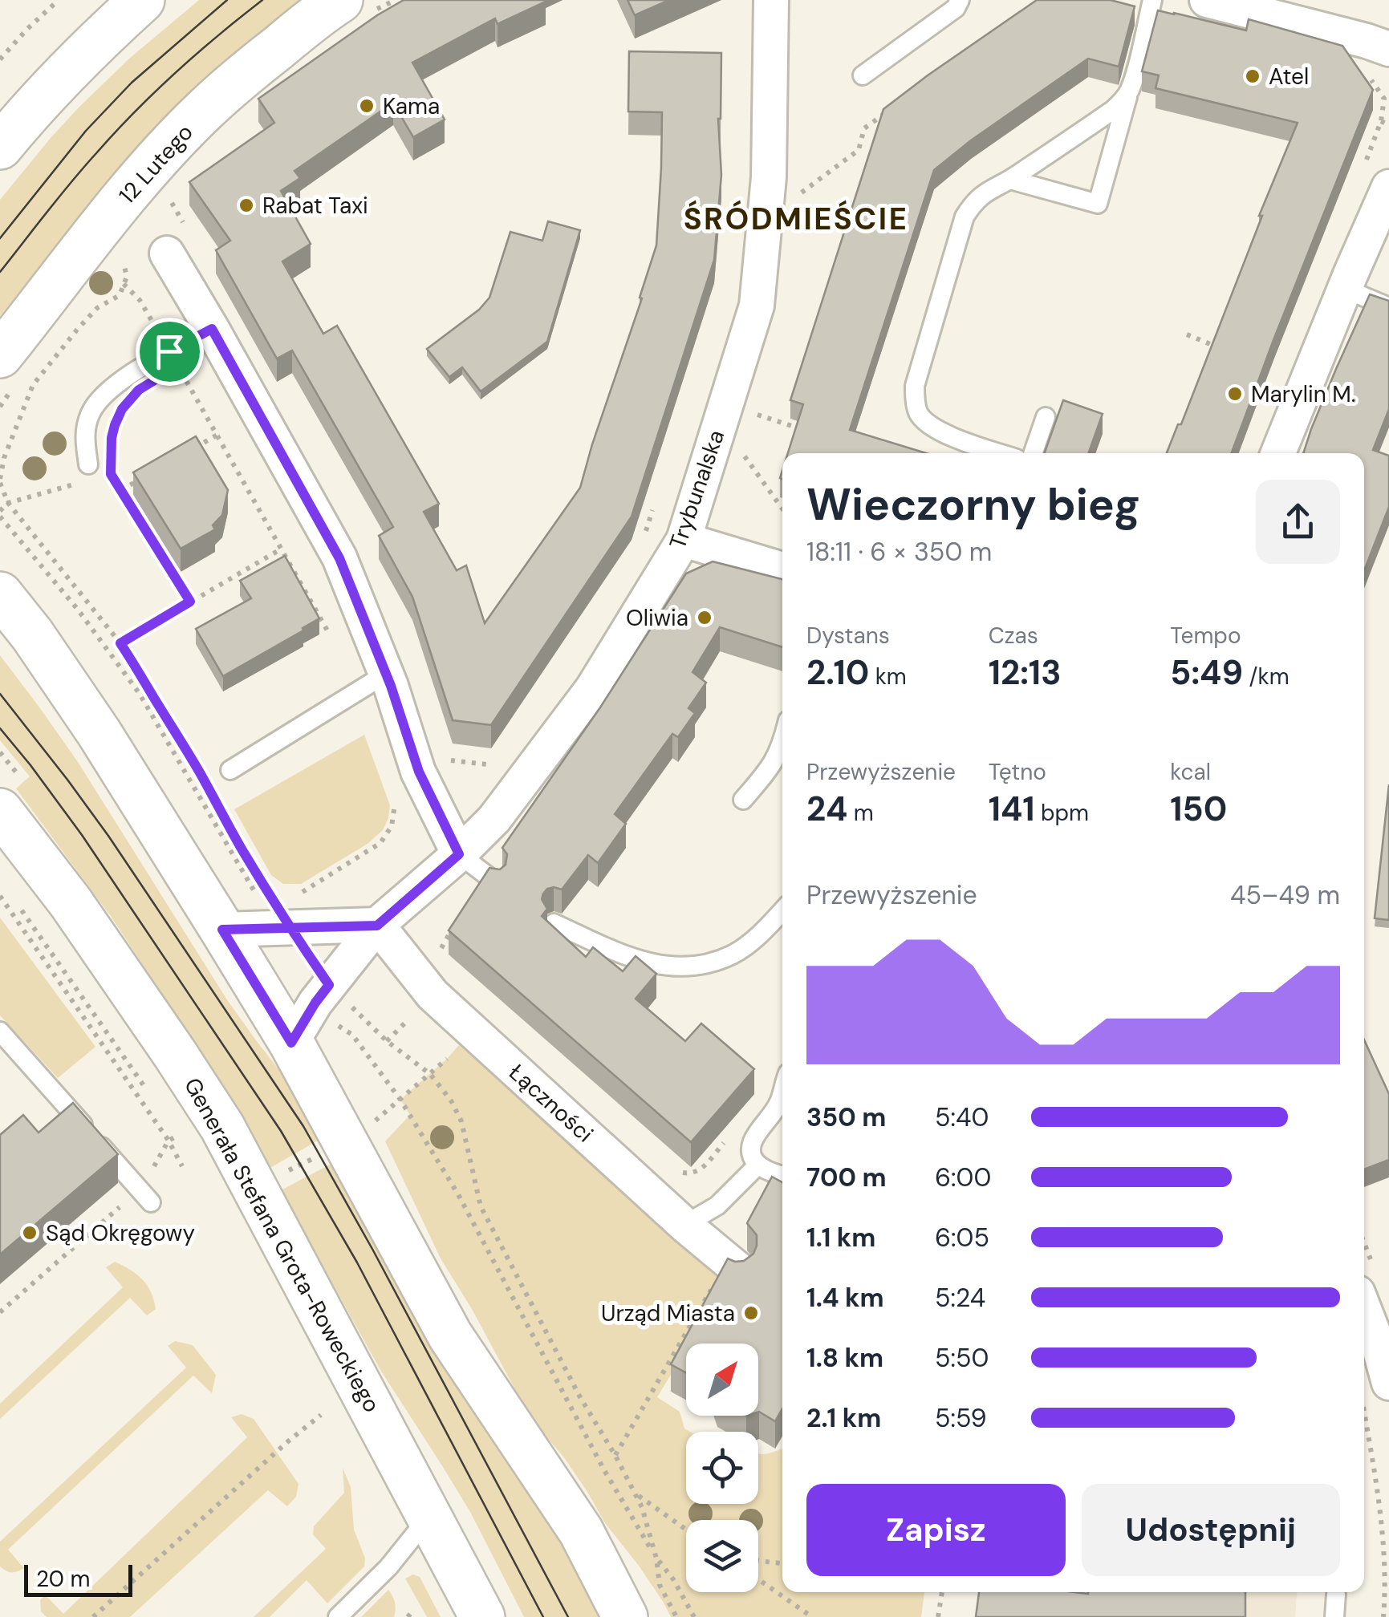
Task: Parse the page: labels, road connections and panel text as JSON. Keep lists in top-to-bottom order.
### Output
{
  "streets": {
    "street": [
      "12 Lutego",
      "Trybunalska",
      "Łączności",
      "Generała Stefana Grota-Roweckiego"
    ]
  },
  "crossings": [
    ["Trybunalska", "Łączności"]
  ],
  "districts": ["ŚRÓDMIEŚCIE"],
  "places": [
    "Atel",
    "Kama",
    "Rabat Taxi",
    "Marylin M.",
    "Oliwia",
    "Sąd Okręgowy",
    "Urząd Miasta"
  ],
  "scale_bar": "20 m",
  "north": "top right",
  "page": {
    "heading": ["Wieczorny bieg", "18:11 · 6 × 350 m"],
    "stats": [
      ["Dystans", "2.10 km"],
      ["Czas", "12:13"],
      ["Tempo", "5:49 /km"],
      ["Przewyższenie", "24 m"],
      ["Tętno", "141 bpm"],
      ["kcal", "150"]
    ],
    "chart": ["Przewyższenie", "45–49 m"],
    "list": [
      {
        "name": "350 m",
        "note": "5:40"
      },
      {
        "name": "700 m",
        "note": "6:00"
      },
      {
        "name": "1.1 km",
        "note": "6:05"
      },
      {
        "name": "1.4 km",
        "note": "5:24"
      },
      {
        "name": "1.8 km",
        "note": "5:50"
      },
      {
        "name": "2.1 km",
        "note": "5:59"
      }
    ],
    "buttons": ["Zapisz", "Udostępnij"],
    "scale": "20 m"
  }
}
